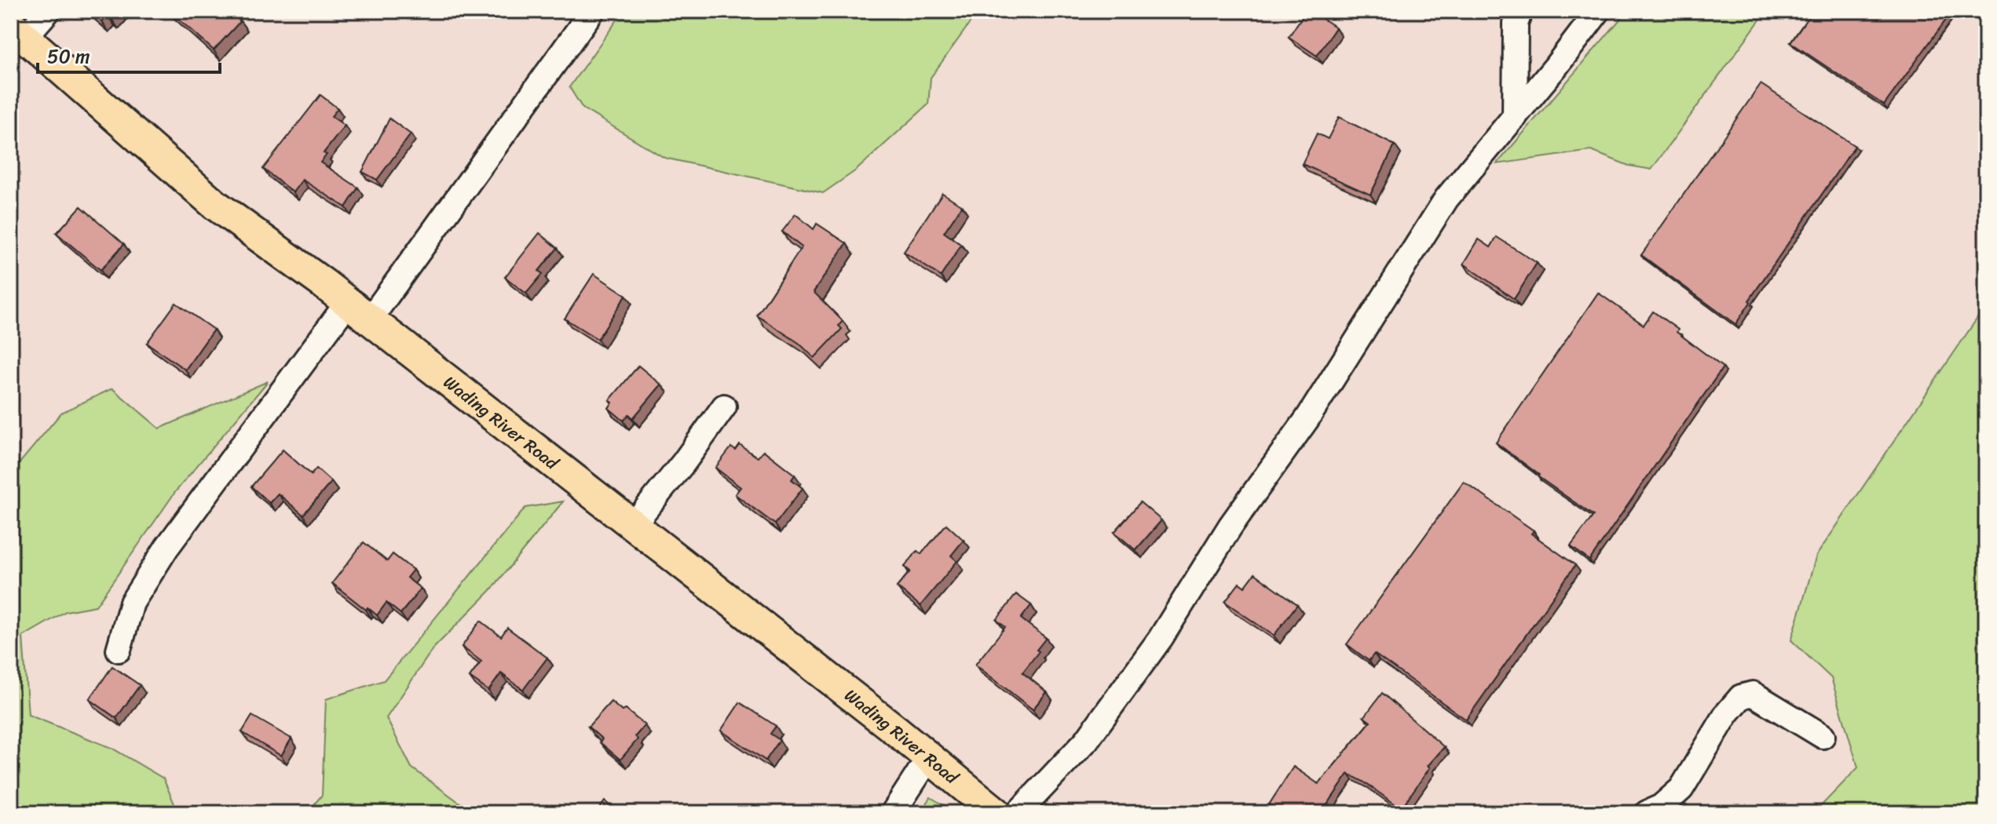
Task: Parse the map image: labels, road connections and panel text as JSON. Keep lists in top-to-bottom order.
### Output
{
  "streets": {
    "main road": ["Wading River Road"]
  },
  "scale_bar": "50 m"
}
